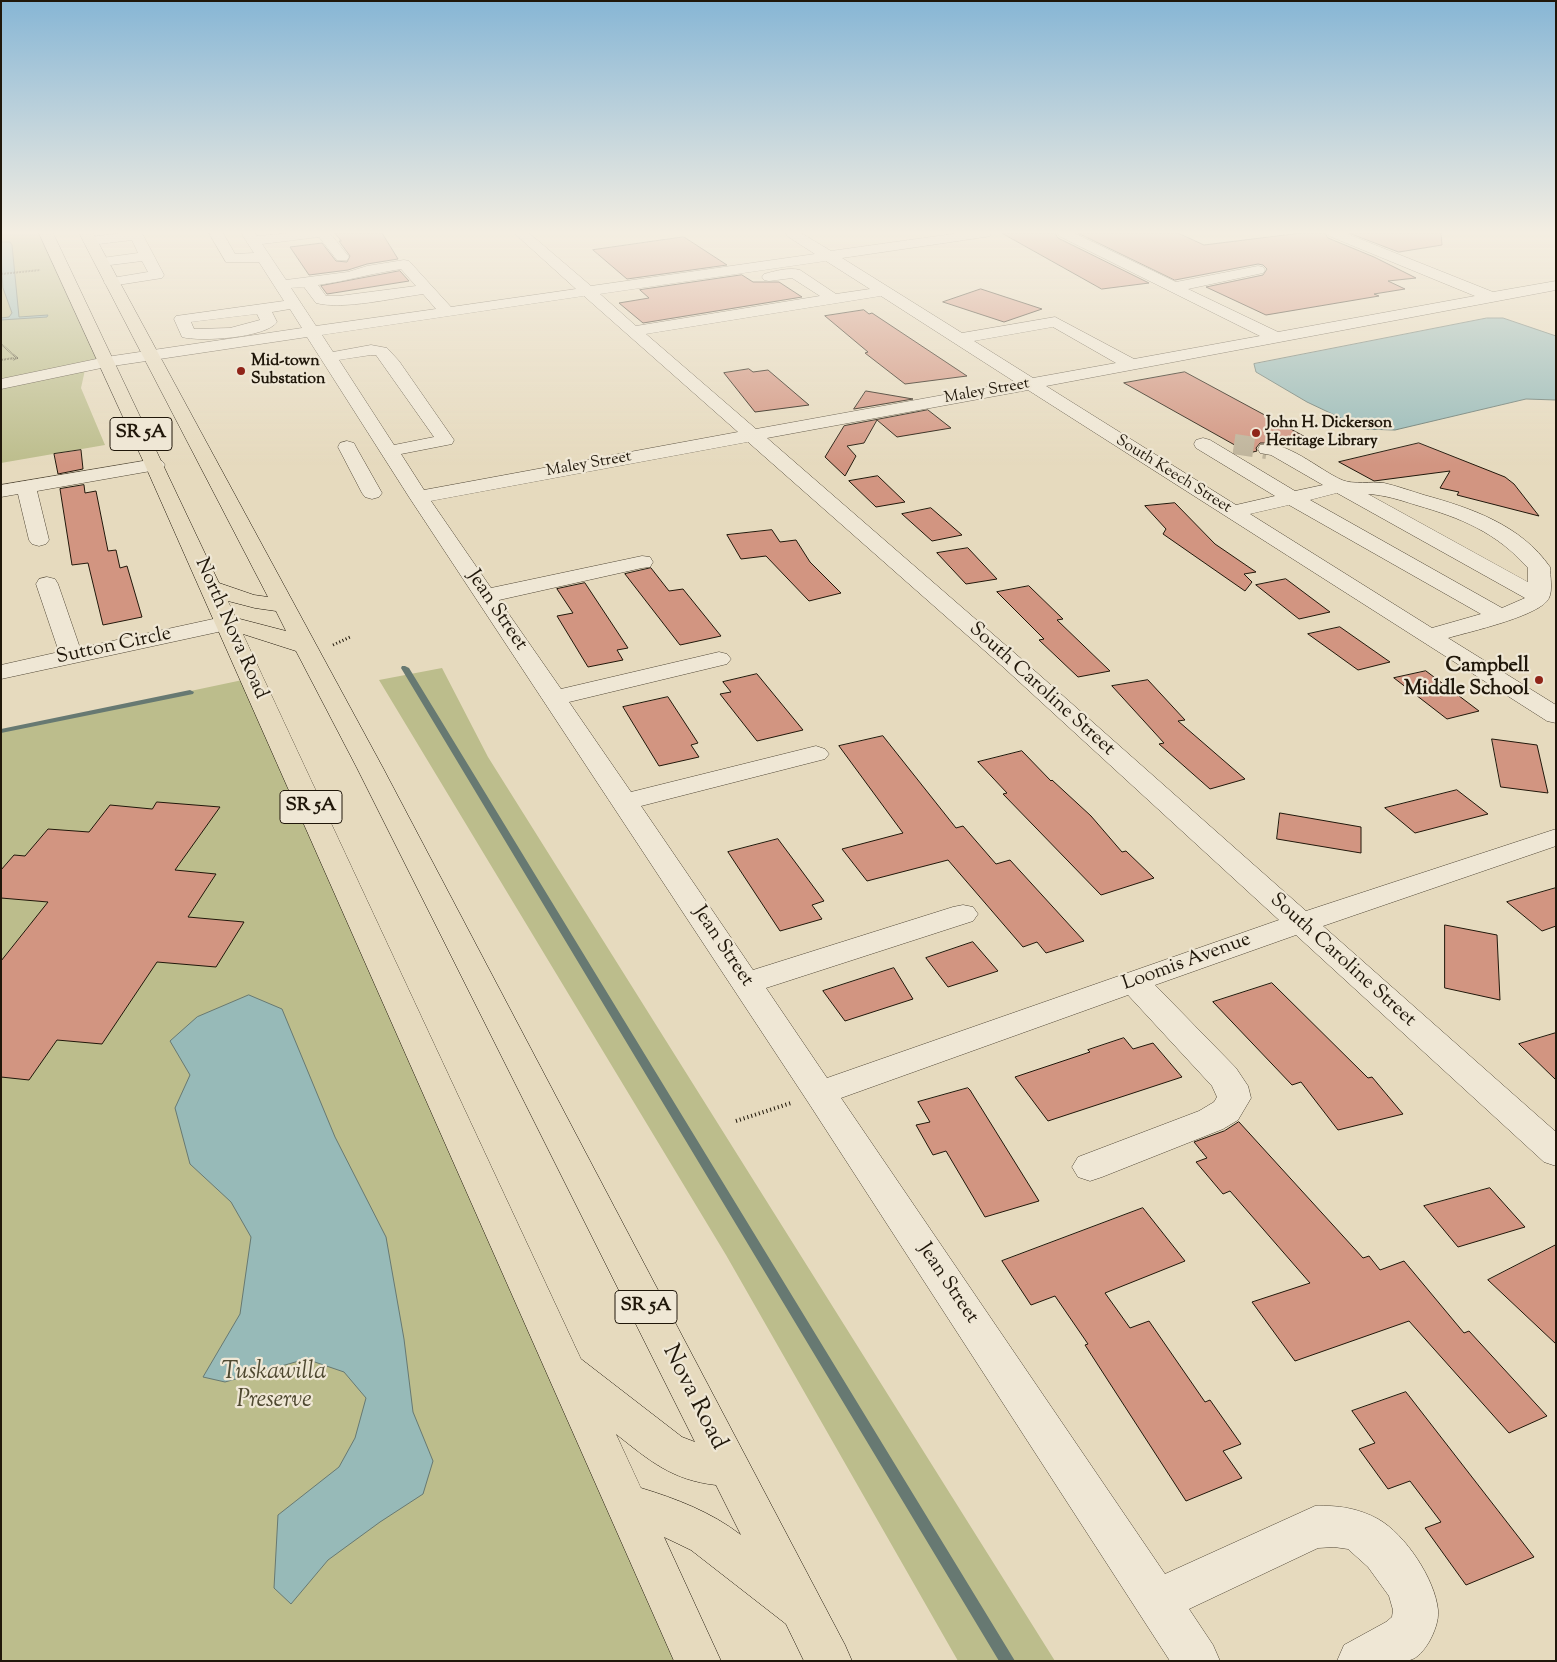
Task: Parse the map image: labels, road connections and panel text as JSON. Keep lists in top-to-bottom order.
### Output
{
  "streets": {
    "main road": ["SR 5A", "North Nova Road", "Nova Road"],
    "street": [
      "Maley Street",
      "South Keech Street",
      "Jean Street",
      "Sutton Circle",
      "South Caroline Street",
      "Loomis Avenue"
    ]
  },
  "crossings": [
    ["Maley Street", "South Keech Street"],
    ["Maley Street", "Jean Street"],
    ["Maley Street", "South Caroline Street"],
    ["SR 5A", "North Nova Road"],
    ["SR 5A", "Nova Road"],
    ["Jean Street", "Loomis Avenue"],
    ["North Nova Road", "Sutton Circle"],
    ["South Caroline Street", "Loomis Avenue"]
  ],
  "parks": ["Tuskawilla Preserve"],
  "places": ["Mid-town Substation", "John H. Dickerson Heritage Library", "Campbell Middle School"]
}
